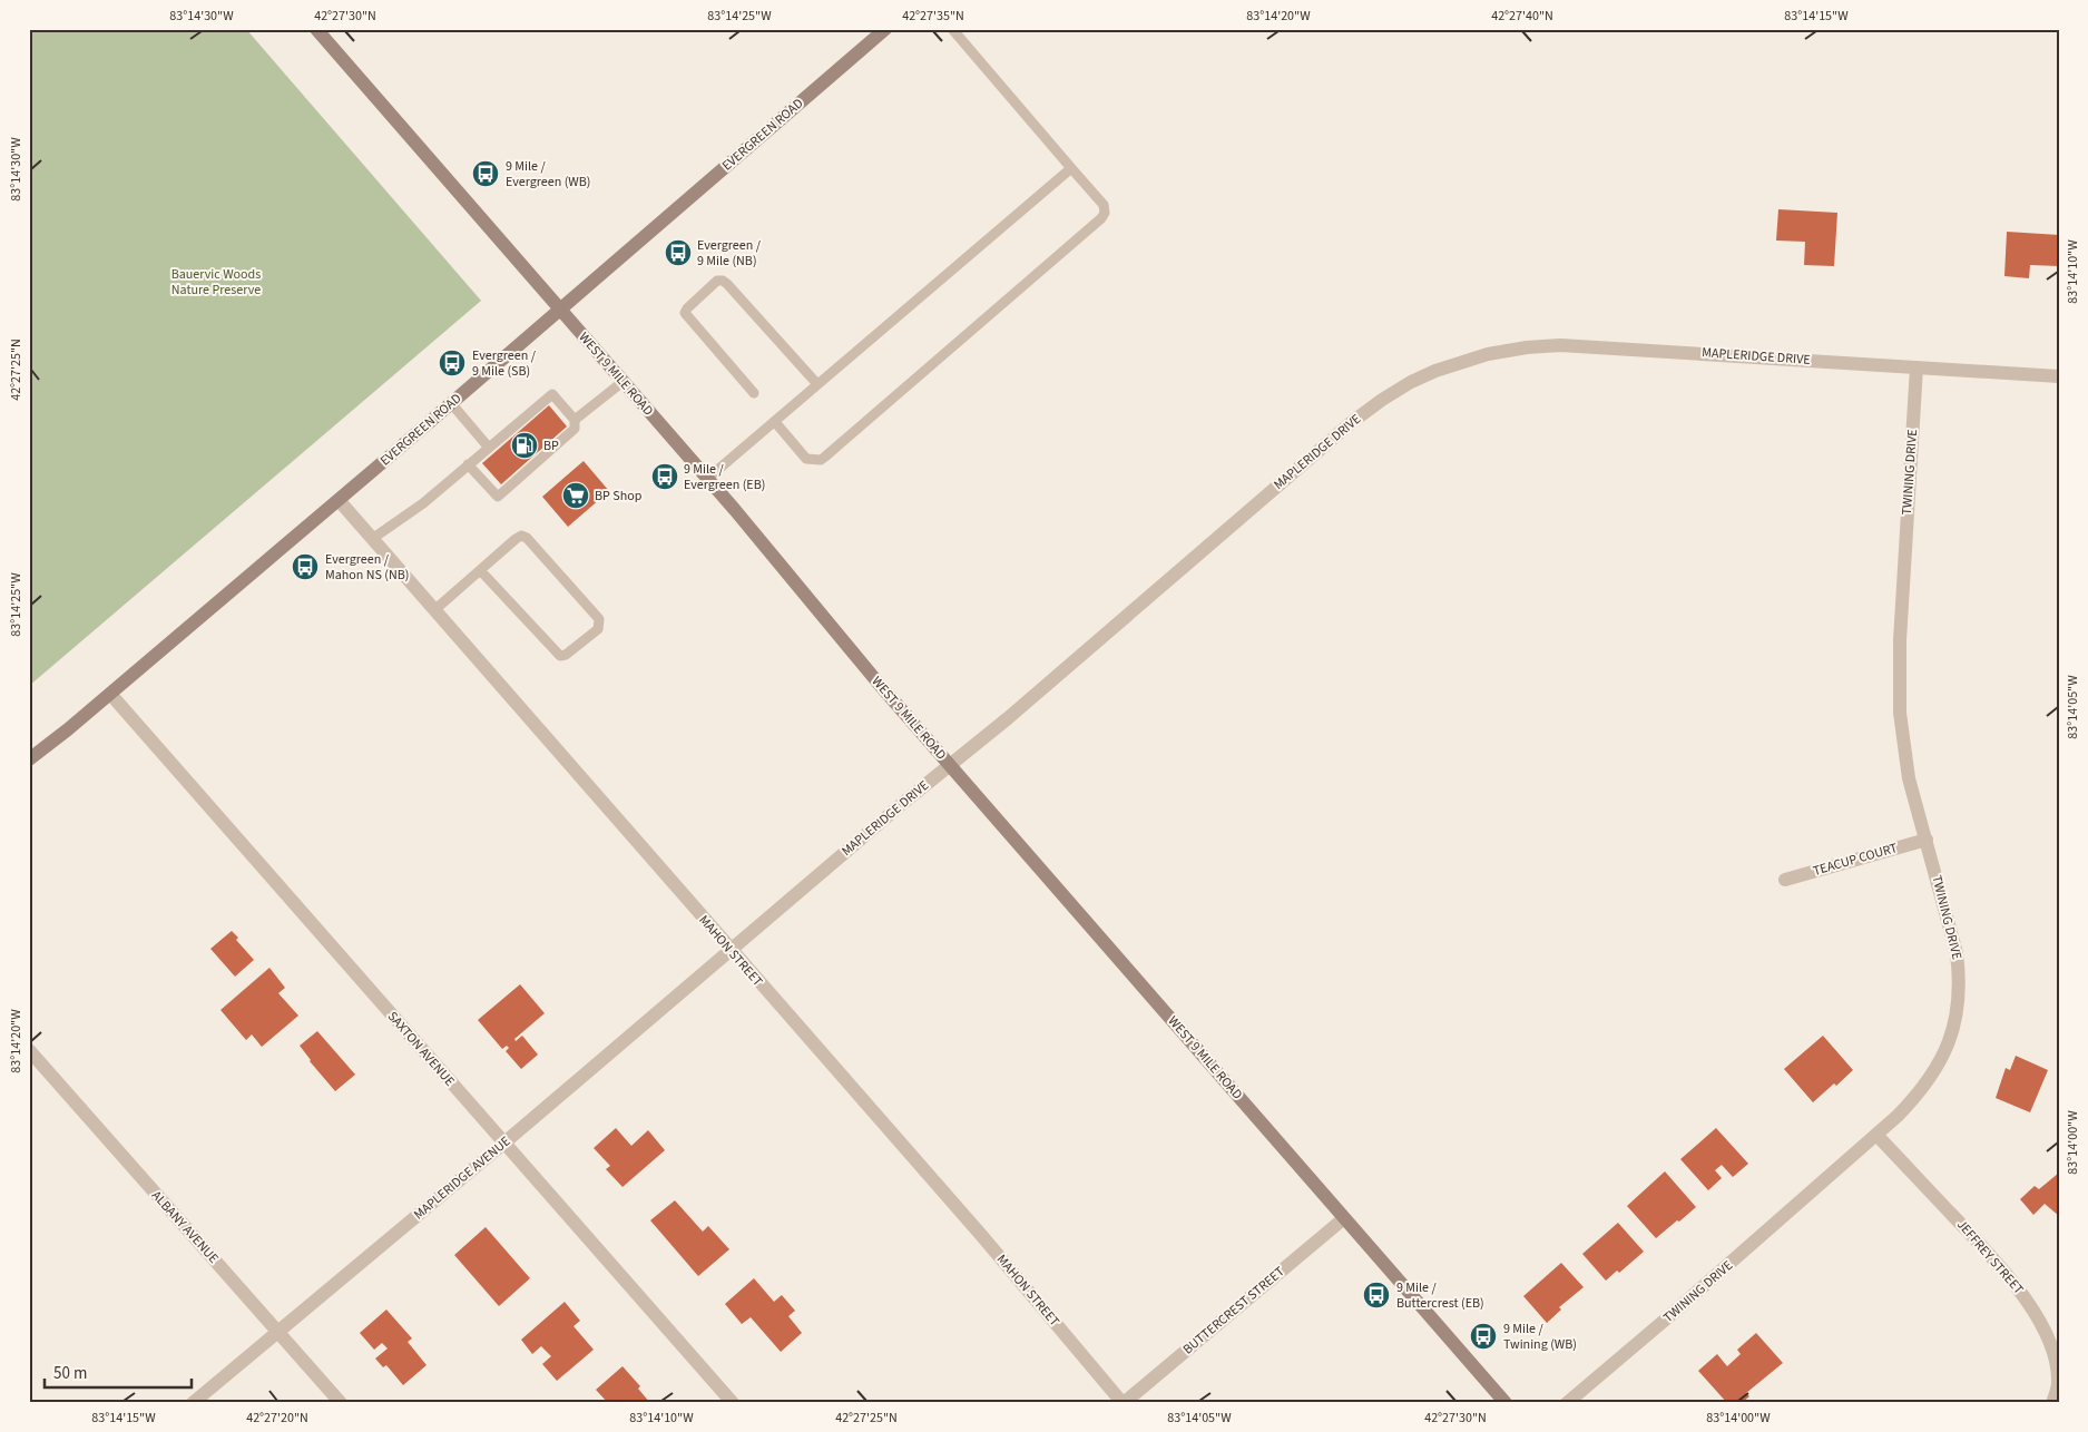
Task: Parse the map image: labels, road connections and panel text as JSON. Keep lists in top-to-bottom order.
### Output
{
  "streets": {
    "main road": ["EVERGREEN ROAD", "WEST 9 MILE ROAD"],
    "street": [
      "MAPLERIDGE DRIVE",
      "TWINING DRIVE",
      "TEACUP COURT",
      "MAHON STREET",
      "SAXTON AVENUE",
      "MAPLERIDGE AVENUE",
      "ALBANY AVENUE",
      "JEFFREY STREET",
      "BUTTERCREST STREET"
    ]
  },
  "crossings": [
    ["EVERGREEN ROAD", "WEST 9 MILE ROAD"],
    ["EVERGREEN ROAD", "MAHON STREET"],
    ["EVERGREEN ROAD", "SAXTON AVENUE"],
    ["MAPLERIDGE DRIVE", "WEST 9 MILE ROAD"],
    ["MAPLERIDGE DRIVE", "TWINING DRIVE"],
    ["MAPLERIDGE DRIVE", "MAHON STREET"],
    ["MAPLERIDGE DRIVE", "MAPLERIDGE AVENUE"],
    ["WEST 9 MILE ROAD", "BUTTERCREST STREET"],
    ["TWINING DRIVE", "TEACUP COURT"],
    ["TWINING DRIVE", "JEFFREY STREET"],
    ["MAHON STREET", "MAPLERIDGE AVENUE"],
    ["MAHON STREET", "BUTTERCREST STREET"],
    ["SAXTON AVENUE", "MAPLERIDGE AVENUE"],
    ["MAPLERIDGE AVENUE", "ALBANY AVENUE"]
  ],
  "parks": ["Bauervic Woods Nature Preserve"],
  "places": {
    "bus stop": [
      "9 Mile / Evergreen (WB)",
      "Evergreen / 9 Mile (NB)",
      "Evergreen / 9 Mile (SB)",
      "9 Mile / Evergreen (EB)",
      "Evergreen / Mahon NS (NB)",
      "9 Mile / Buttercrest (EB)",
      "9 Mile / Twining (WB)"
    ],
    "fuel station": ["BP"],
    "supermarket": ["BP Shop"]
  },
  "scale_bar": "50 m",
  "coordinates": [
    "83°14'30\"W",
    "42°27'30\"N",
    "83°14'25\"W",
    "42°27'35\"N",
    "83°14'20\"W",
    "42°27'40\"N",
    "83°14'15\"W",
    "83°14'10\"W",
    "42°27'25\"N",
    "83°14'05\"W",
    "83°14'00\"W",
    "42°27'20\"N"
  ]
}
